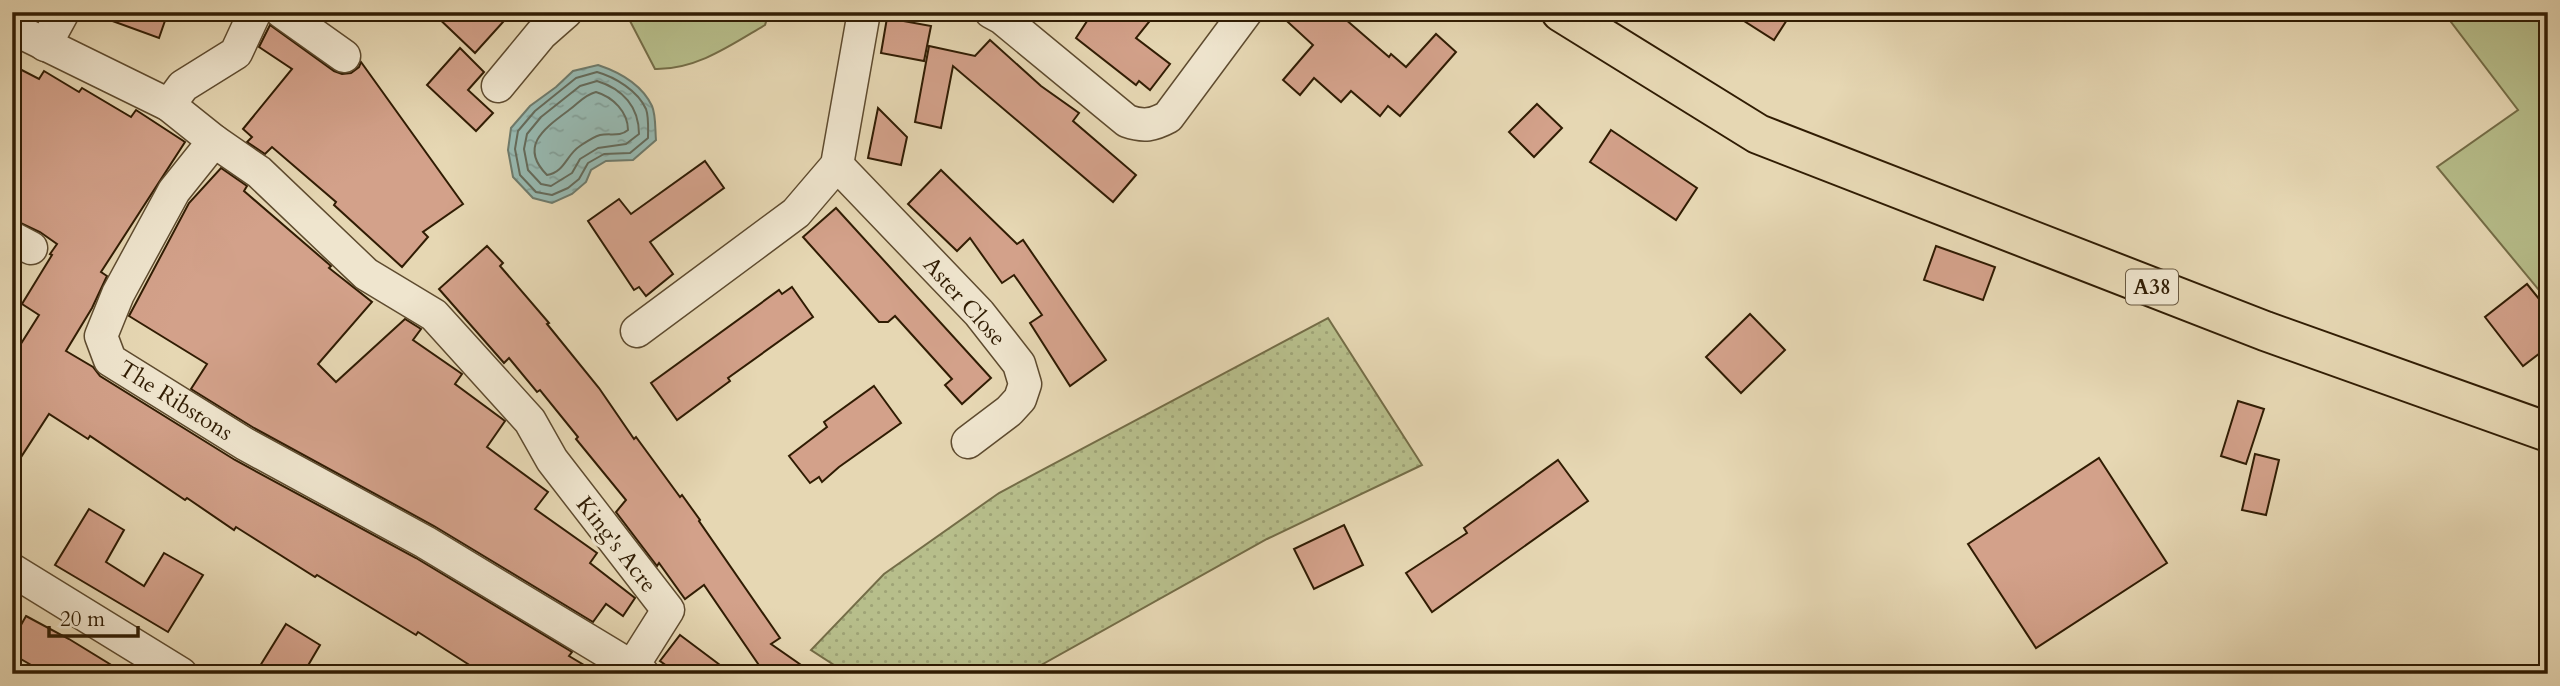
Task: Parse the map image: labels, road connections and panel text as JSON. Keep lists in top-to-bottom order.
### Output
{
  "streets": {
    "main road": ["A38"],
    "street": ["Aster Close", "The Ribstons", "King's Acre"]
  },
  "crossings": [
    ["The Ribstons", "King's Acre"]
  ],
  "scale_bar": "20 m"
}
